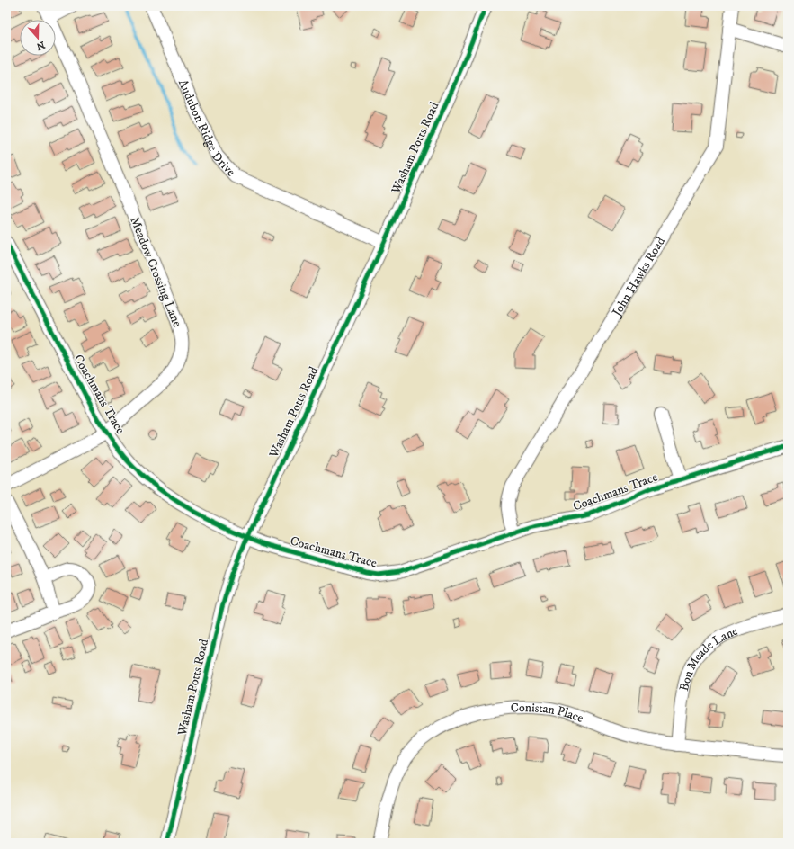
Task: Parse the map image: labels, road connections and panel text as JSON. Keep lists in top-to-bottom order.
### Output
{
  "streets": {
    "street": [
      "Audubon Ridge Drive",
      "Washam Potts Road",
      "Meadow Crossing Lane",
      "John Hawks Road",
      "Coachmans Trace",
      "Bon Meade Lane",
      "Conistan Place"
    ]
  },
  "crossings": [
    ["Audubon Ridge Drive", "Washam Potts Road"],
    ["Washam Potts Road", "Coachmans Trace"],
    ["Meadow Crossing Lane", "Coachmans Trace"],
    ["John Hawks Road", "Coachmans Trace"],
    ["Bon Meade Lane", "Conistan Place"]
  ],
  "north": "bottom"
}
